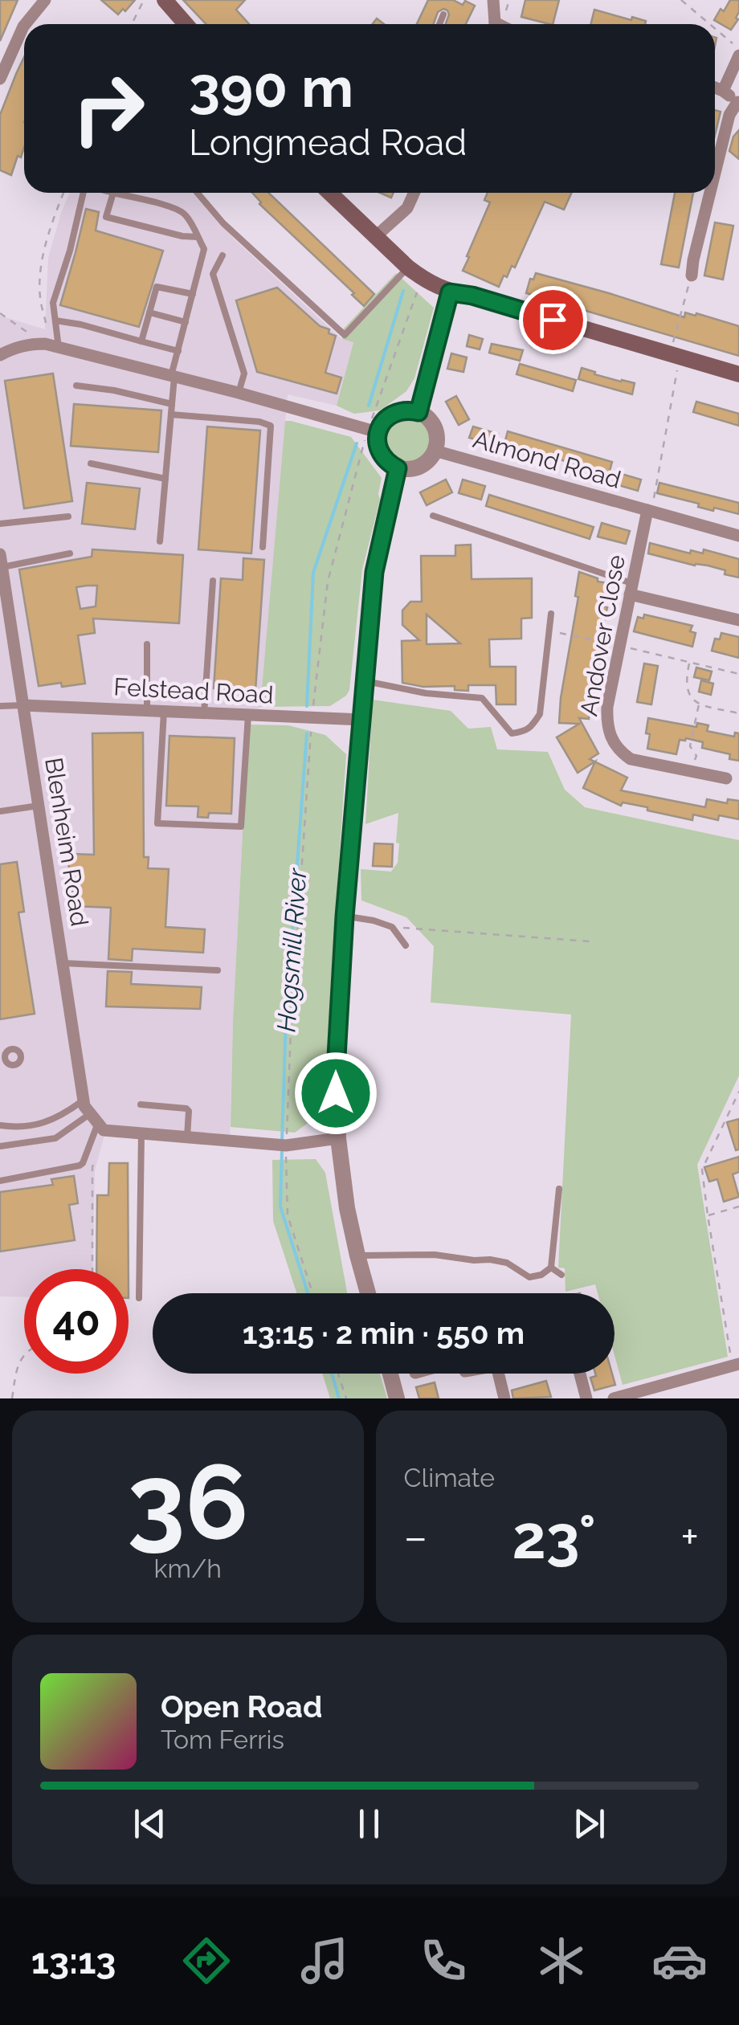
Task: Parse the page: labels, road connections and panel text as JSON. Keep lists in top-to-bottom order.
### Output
{
  "streets": {
    "street": [
      "Almond Road",
      "Andover Close",
      "Felstead Road",
      "Blenheim Road"
    ]
  },
  "crossings": [
    ["Almond Road", "Andover Close"],
    ["Felstead Road", "Blenheim Road"]
  ],
  "water": ["Hogsmill River"],
  "page": {
    "turn": ["390 m", "Longmead Road"],
    "limit": "40",
    "trip": "13:15 · 2 min · 550 m",
    "tile": [
      ["36", "km/h"],
      "Climate"
    ],
    "heat": ["−", "23°", "+"],
    "song": ["Open Road", "Tom Ferris"],
    "tabs": "13:13"
  }
}
